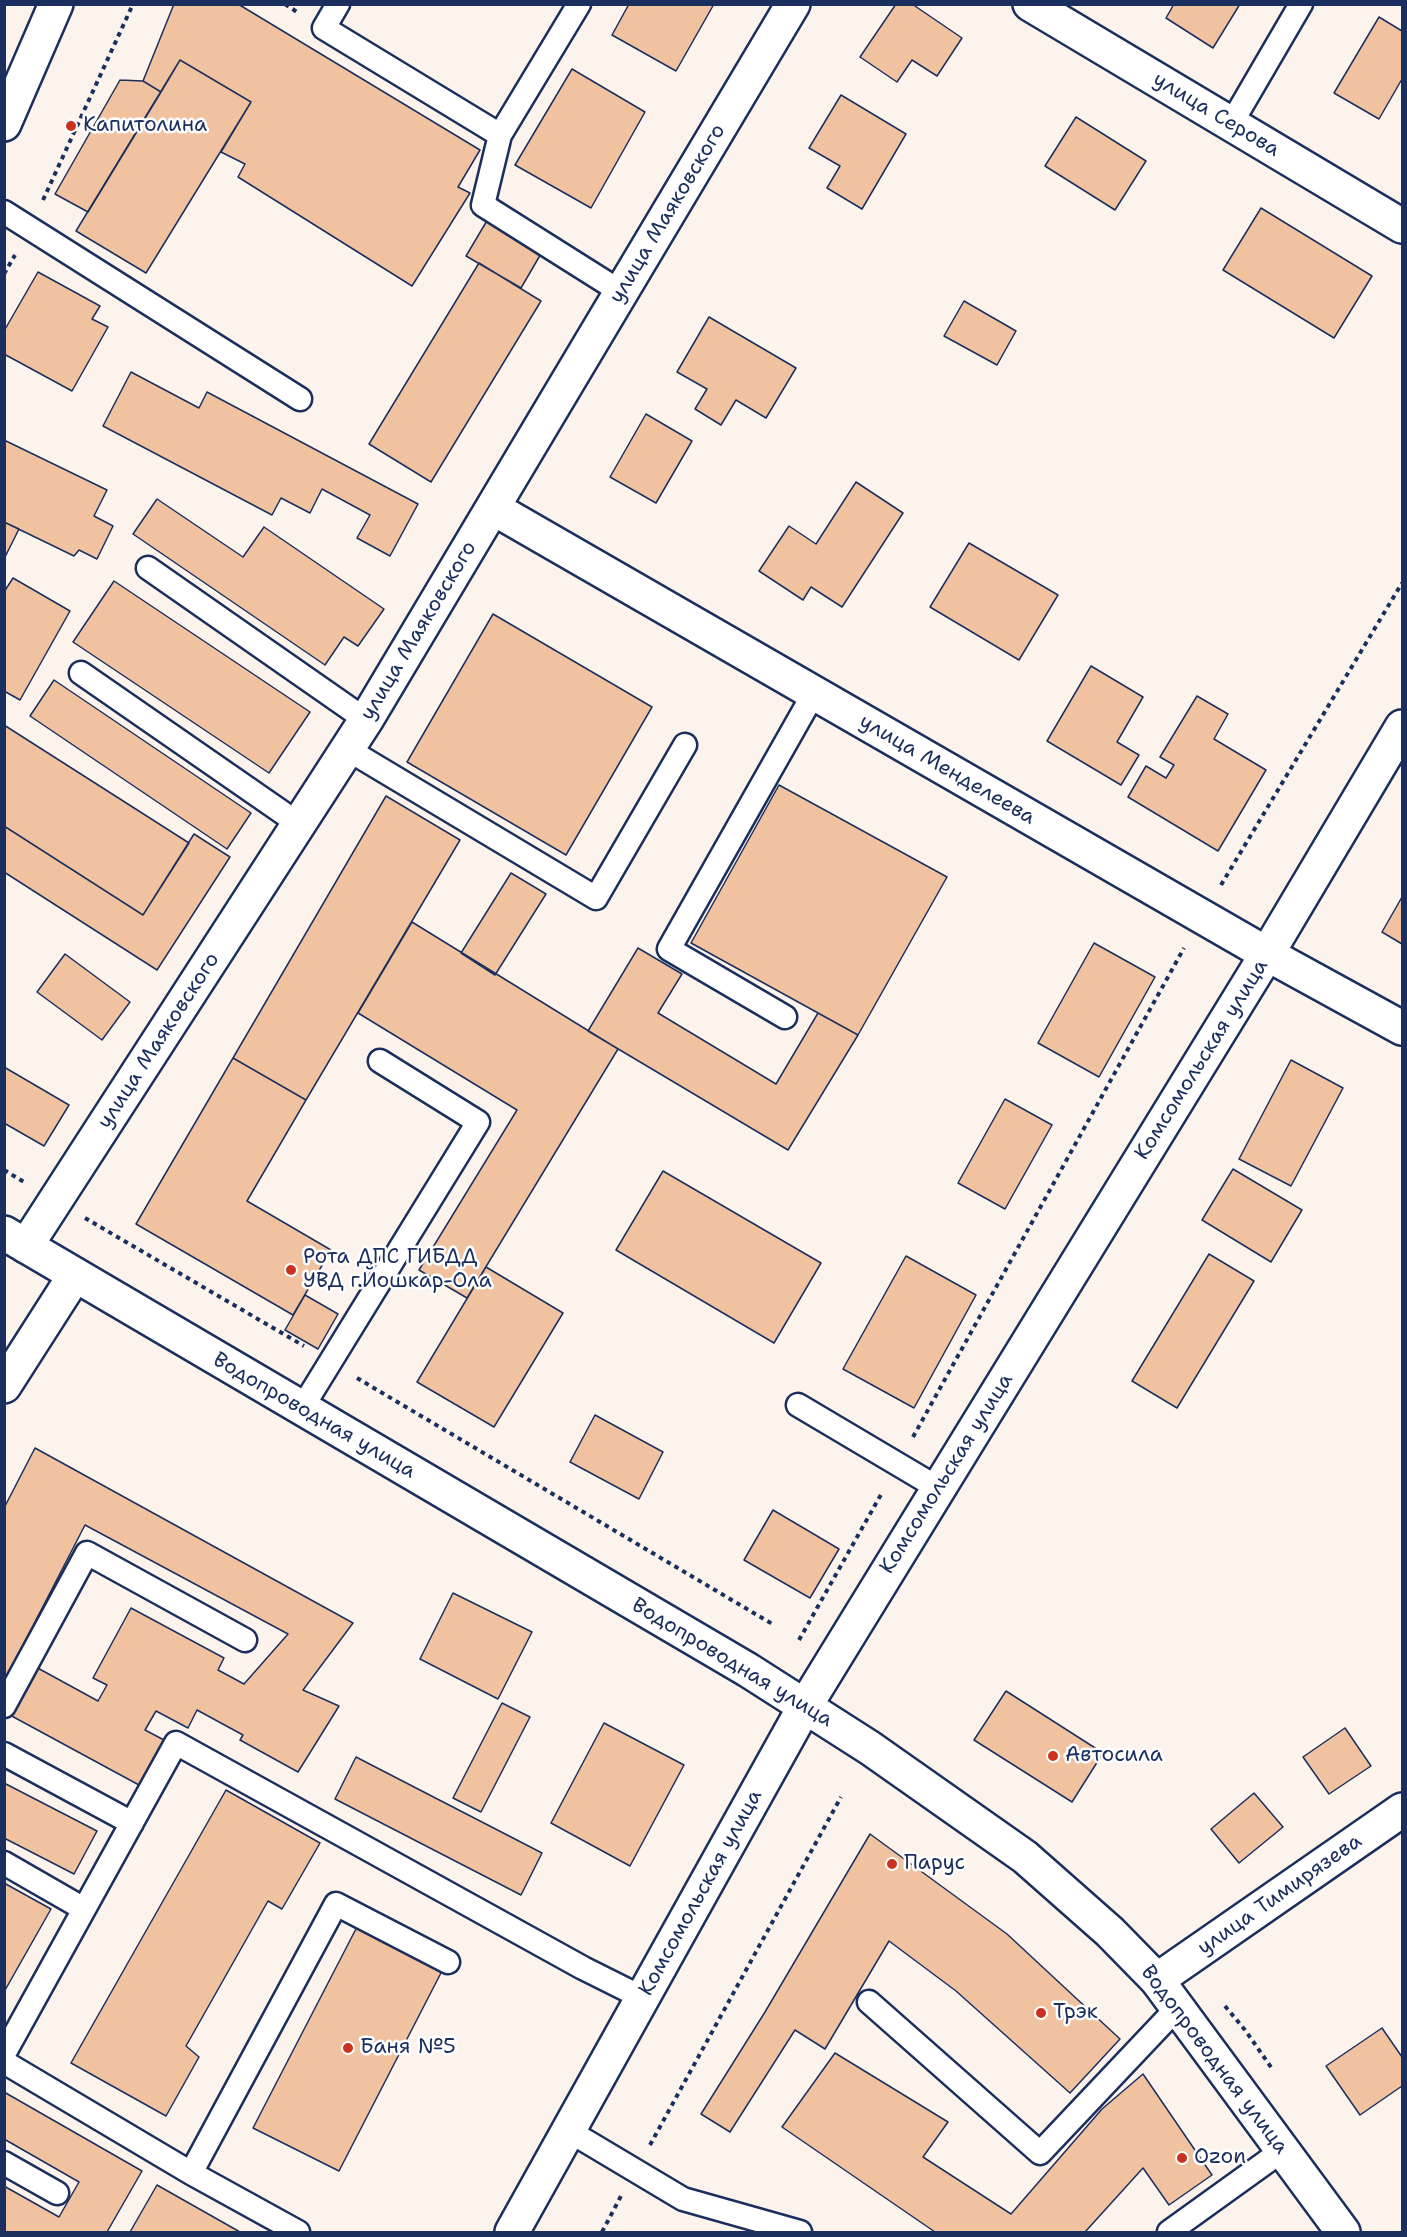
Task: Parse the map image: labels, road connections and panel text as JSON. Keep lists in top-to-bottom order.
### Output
{
  "streets": {
    "main road": [
      "улица Серова",
      "улица Маяковского",
      "улица Менделеева",
      "Комсомольская улица",
      "Водопроводная улица",
      "улица Тимирязева"
    ]
  },
  "crossings": [
    ["улица Маяковского", "улица Менделеева"],
    ["улица Маяковского", "Водопроводная улица"],
    ["улица Менделеева", "Комсомольская улица"],
    ["Комсомольская улица", "Водопроводная улица"],
    ["Водопроводная улица", "улица Тимирязева"]
  ],
  "places": [
    "Капитолина",
    "Рота ДПС ГИБДД УВД г.Йошкар-Ола",
    "Автосила",
    "Парус",
    "Трэк",
    "Баня №5",
    "Ozon"
  ]
}
